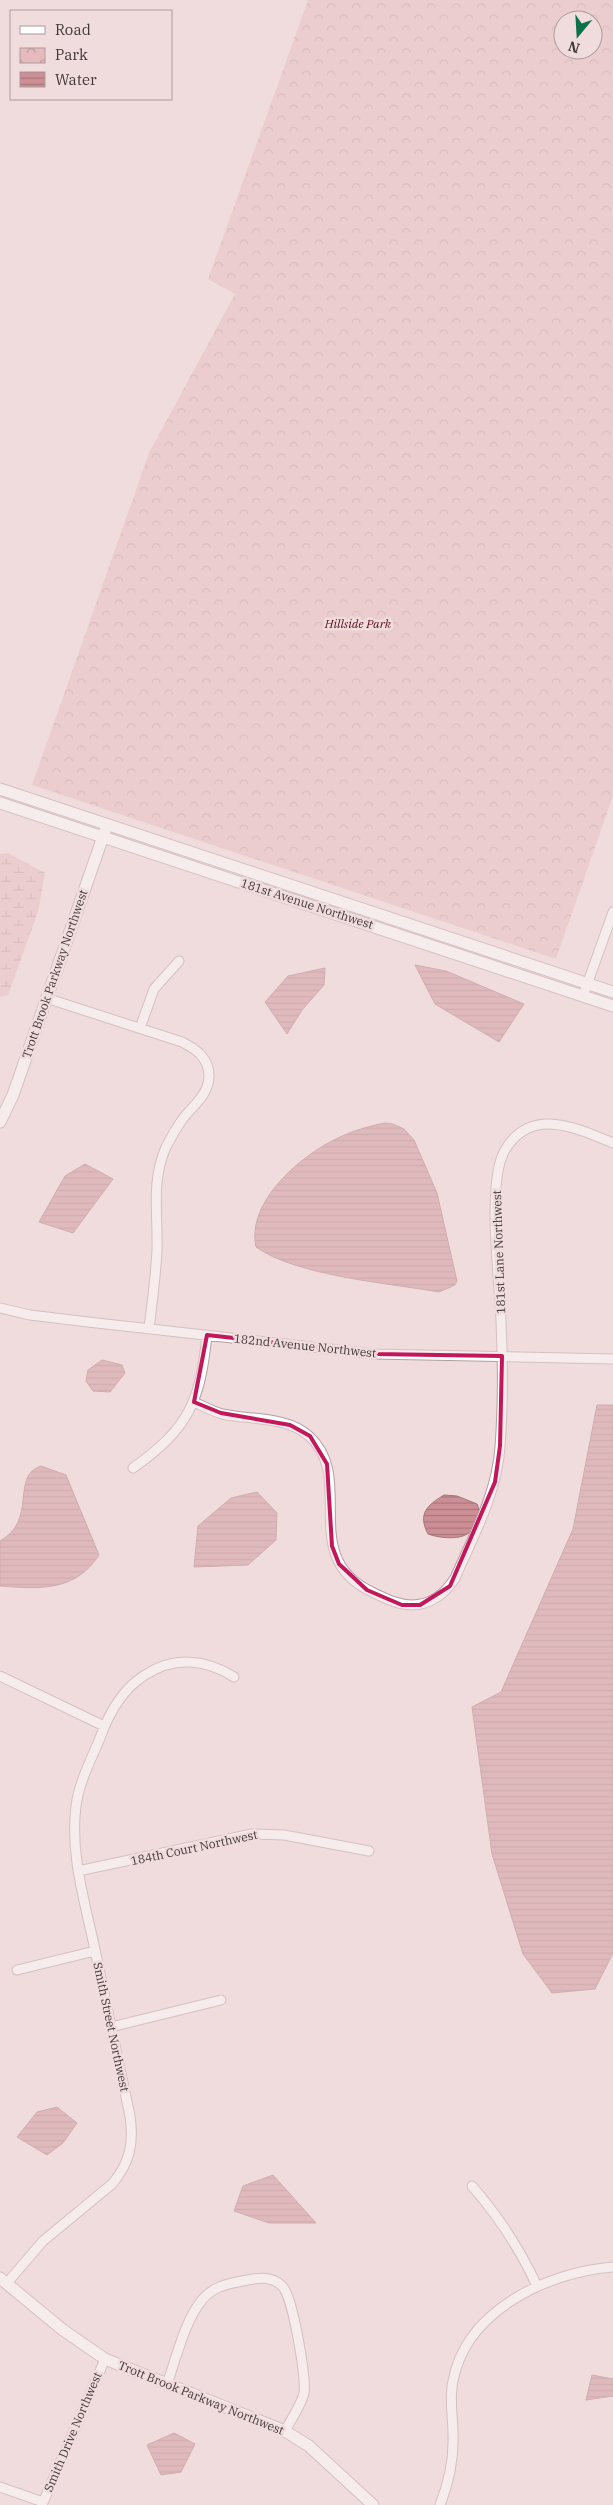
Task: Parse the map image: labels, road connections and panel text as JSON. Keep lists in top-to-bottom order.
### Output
{
  "streets": {
    "main road": ["181st Avenue Northwest", "Trott Brook Parkway Northwest"],
    "street": [
      "181st Lane Northwest",
      "182nd Avenue Northwest",
      "184th Court Northwest",
      "Smith Street Northwest",
      "Smith Drive Northwest"
    ]
  },
  "crossings": [
    ["181st Avenue Northwest", "Trott Brook Parkway Northwest"],
    ["Trott Brook Parkway Northwest", "Smith Street Northwest"],
    ["Trott Brook Parkway Northwest", "Smith Drive Northwest"],
    ["181st Lane Northwest", "182nd Avenue Northwest"],
    ["184th Court Northwest", "Smith Street Northwest"]
  ],
  "parks": ["Hillside Park"],
  "legend": ["Road", "Park", "Water"],
  "north": "bottom"
}
